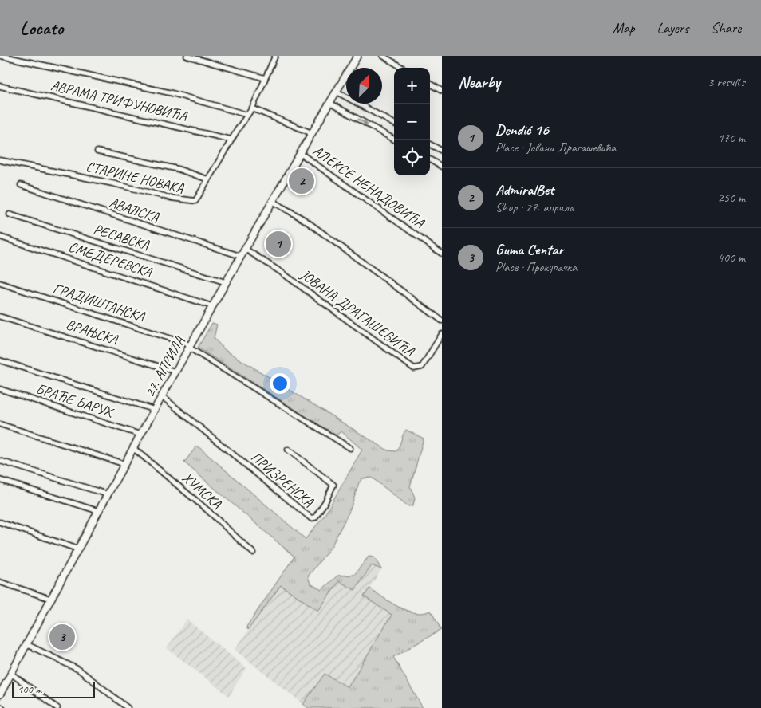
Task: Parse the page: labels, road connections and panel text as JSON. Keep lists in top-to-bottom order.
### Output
{
  "streets": {
    "main road": ["27. АПРИЛА"],
    "street": [
      "АВРАМА ТРИФУНОВИЋА",
      "СТАРИНЕ НОВАКА",
      "АЛЕКСЕ НЕНАДОВИЋА",
      "АВАЛСКА",
      "РЕСАВСКА",
      "СМЕДЕРЕВСКА",
      "ГРАДИШТАНСКА",
      "ЈОВАНА ДРАГАШЕВИЋА",
      "ВРАЊСКА",
      "БРАЋЕ БАРУХ",
      "ПРИЗРЕНСКА",
      "ХУМСКА"
    ]
  },
  "crossings": [
    ["АВРАМА ТРИФУНОВИЋА", "СТАРИНЕ НОВАКА"],
    ["АЛЕКСЕ НЕНАДОВИЋА", "27. АПРИЛА"],
    ["АВАЛСКА", "27. АПРИЛА"],
    ["РЕСАВСКА", "27. АПРИЛА"],
    ["СМЕДЕРЕВСКА", "27. АПРИЛА"],
    ["ГРАДИШТАНСКА", "27. АПРИЛА"],
    ["ЈОВАНА ДРАГАШЕВИЋА", "27. АПРИЛА"],
    ["ВРАЊСКА", "27. АПРИЛА"],
    ["27. АПРИЛА", "БРАЋЕ БАРУХ"],
    ["27. АПРИЛА", "ПРИЗРЕНСКА"],
    ["27. АПРИЛА", "ХУМСКА"]
  ],
  "scale_bar": "100 m",
  "north": "top right",
  "page": {
    "header": "Locato",
    "nav": ["Map", "Layers", "Share"],
    "heading": ["Nearby", "3 results"],
    "map_buttons": ["+", "−"],
    "list": [
      {
        "mark": "1",
        "name": "Dendić 16",
        "note": "Place · Јована Драгашевића",
        "value": "170 m"
      },
      {
        "mark": "2",
        "name": "AdmiralBet",
        "note": "Shop · 27. априла",
        "value": "250 m"
      },
      {
        "mark": "3",
        "name": "Guma Centar",
        "note": "Place · Прокупачка",
        "value": "400 m"
      }
    ],
    "pins": ["2", "1", "3"],
    "scale": "100 m"
  }
}
